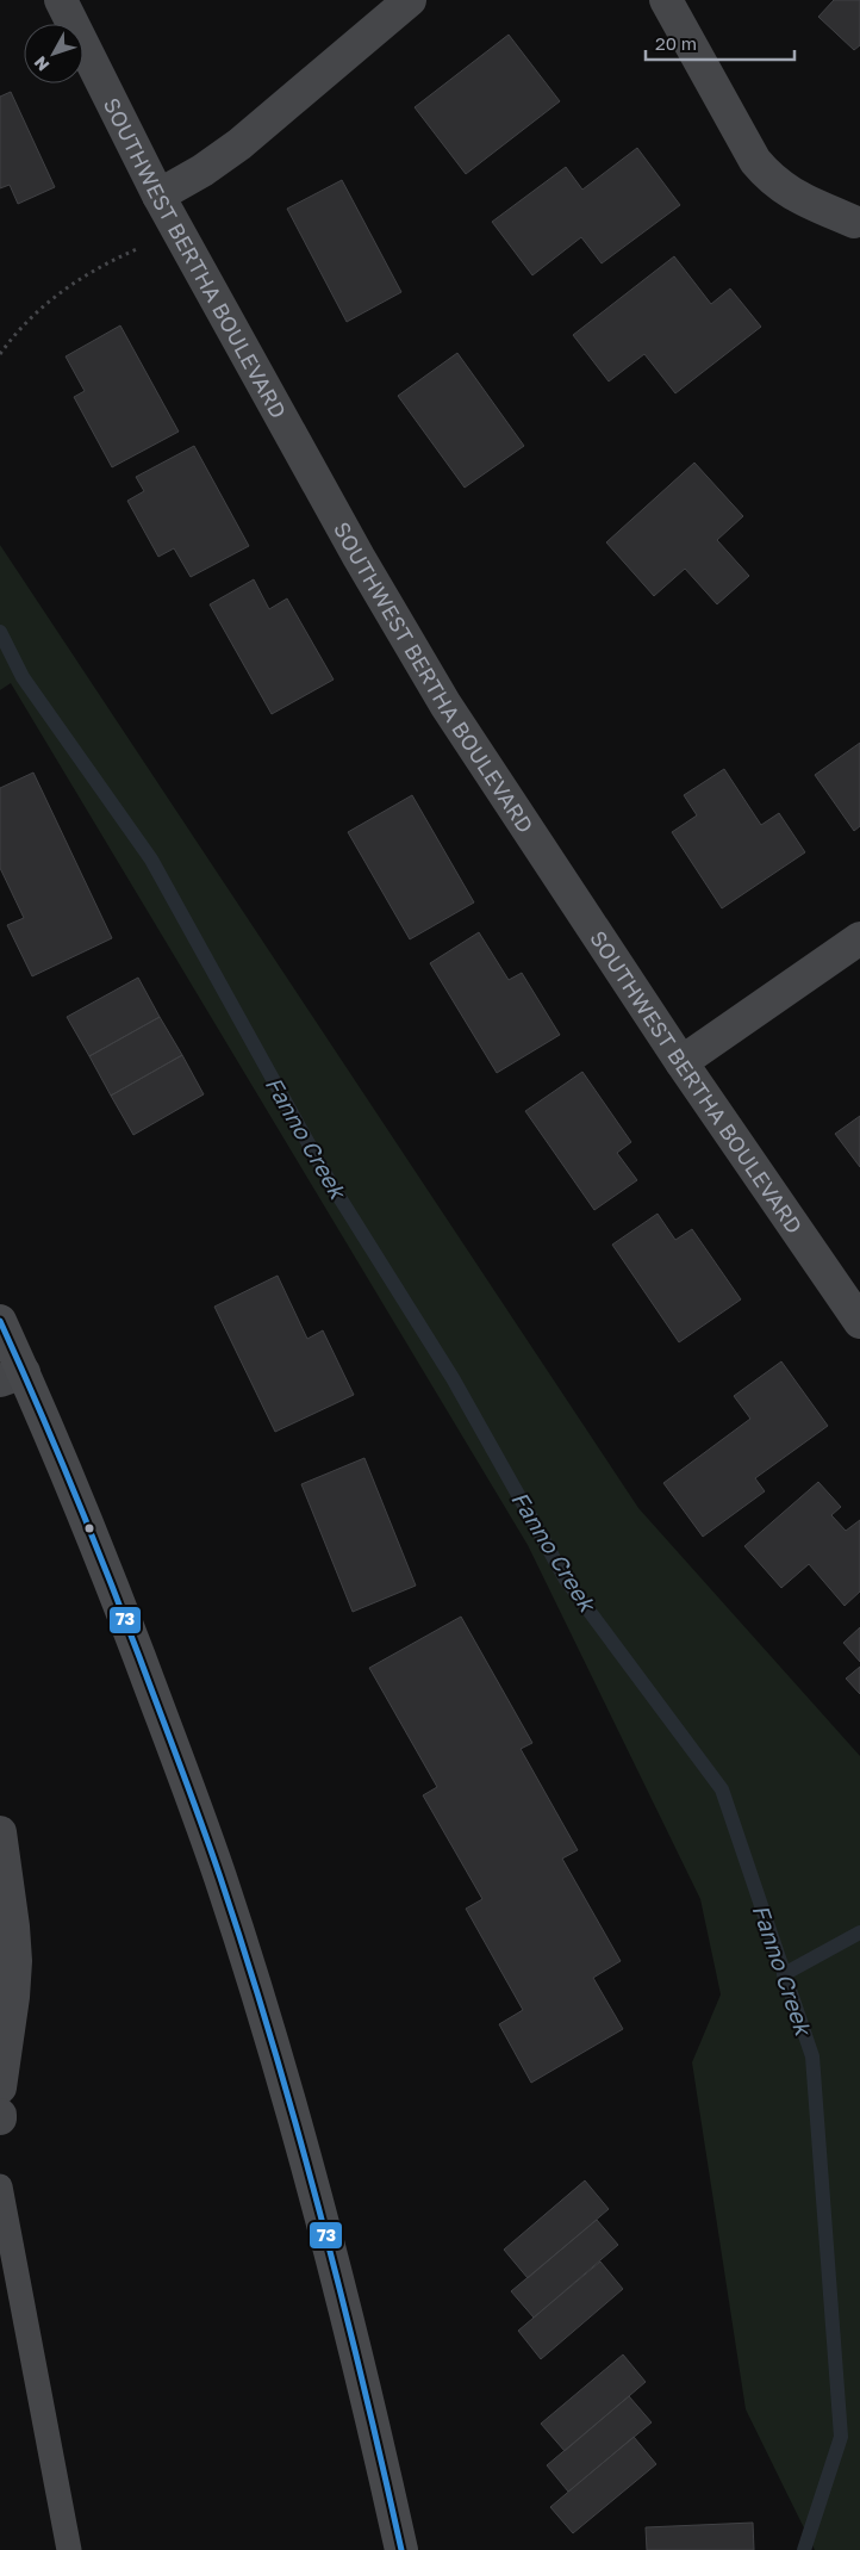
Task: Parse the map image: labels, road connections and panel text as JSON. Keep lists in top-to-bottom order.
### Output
{
  "streets": {
    "street": ["SOUTHWEST BERTHA BOULEVARD"]
  },
  "water": ["Fanno Creek"],
  "lines": ["transit line 73"],
  "scale_bar": "20 m",
  "north": "bottom left"
}
